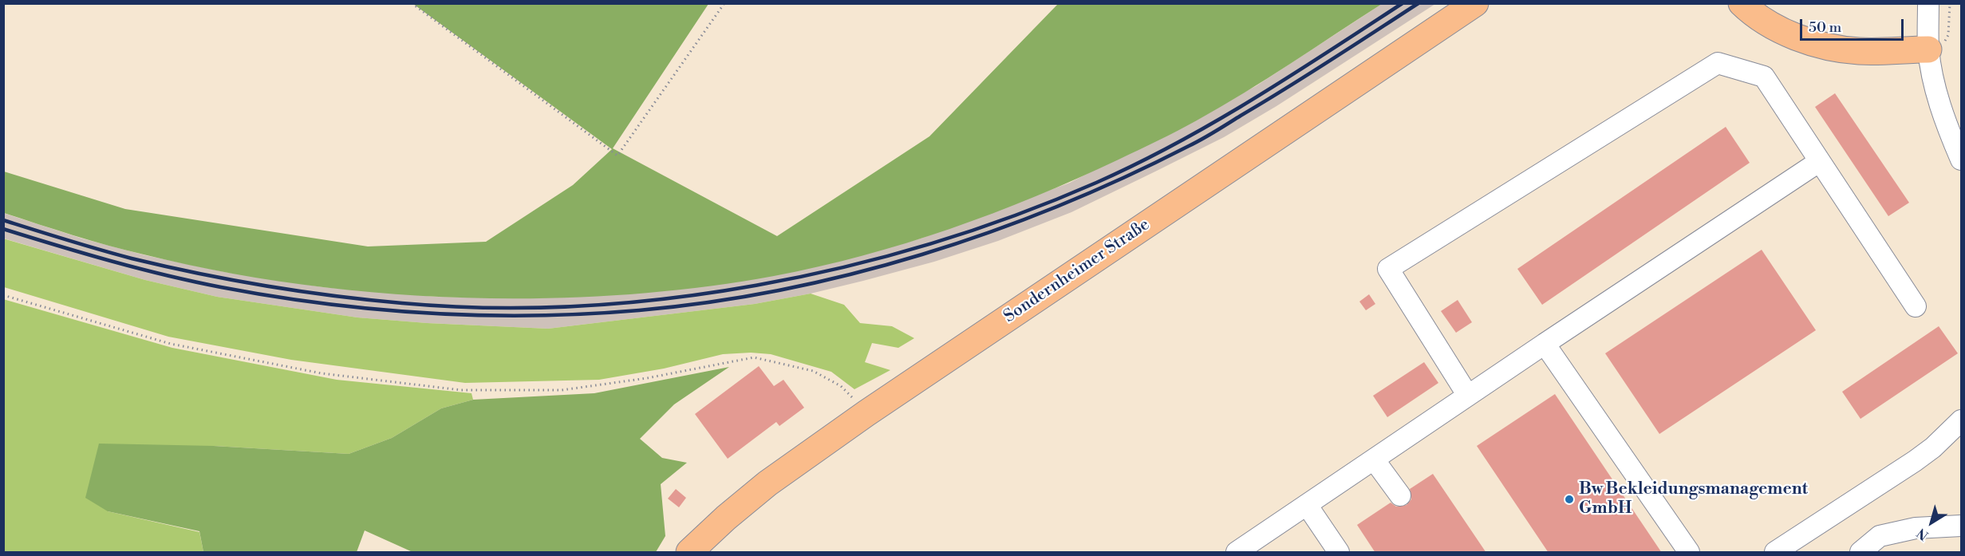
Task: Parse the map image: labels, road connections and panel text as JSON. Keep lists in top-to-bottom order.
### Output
{
  "streets": {
    "main road": ["Sondernheimer Straße"]
  },
  "places": ["Bw Bekleidungsmanagement GmbH"],
  "scale_bar": "50 m",
  "north": "bottom left"
}
